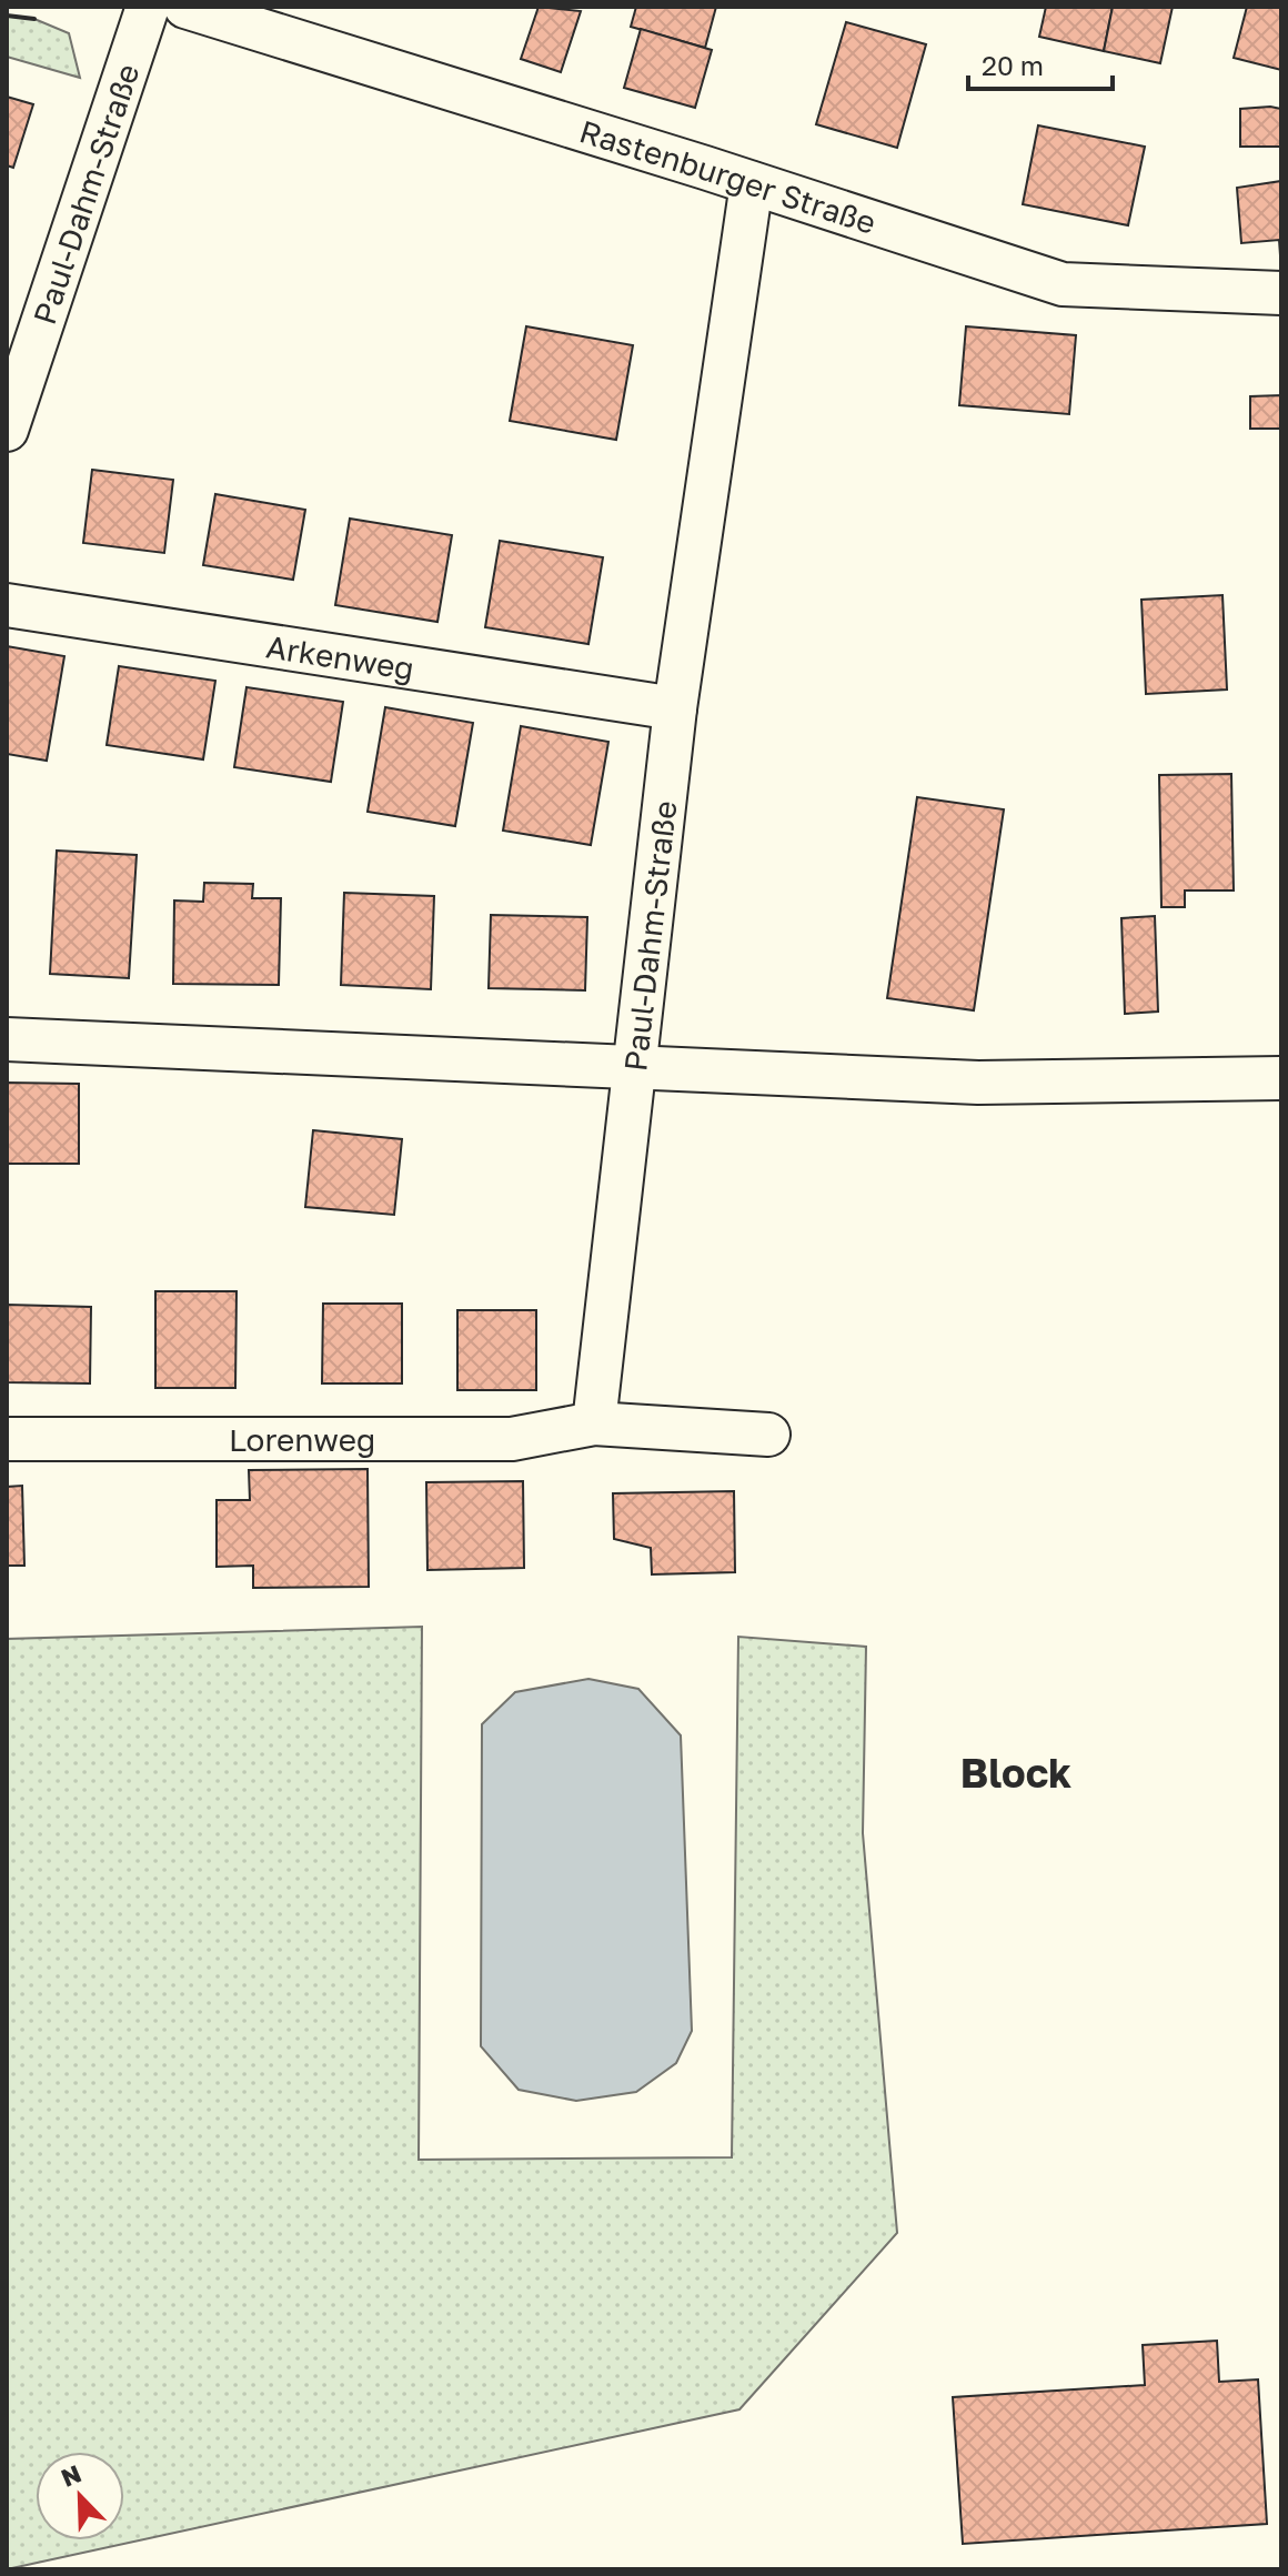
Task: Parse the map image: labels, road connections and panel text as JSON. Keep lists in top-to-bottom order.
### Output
{
  "streets": {
    "street": [
      "Rastenburger Straße",
      "Paul-Dahm-Straße",
      "Arkenweg",
      "Lorenweg"
    ]
  },
  "crossings": [
    ["Rastenburger Straße", "Paul-Dahm-Straße"],
    ["Paul-Dahm-Straße", "Arkenweg"]
  ],
  "districts": ["Block"],
  "scale_bar": "20 m",
  "north": "top left"
}
